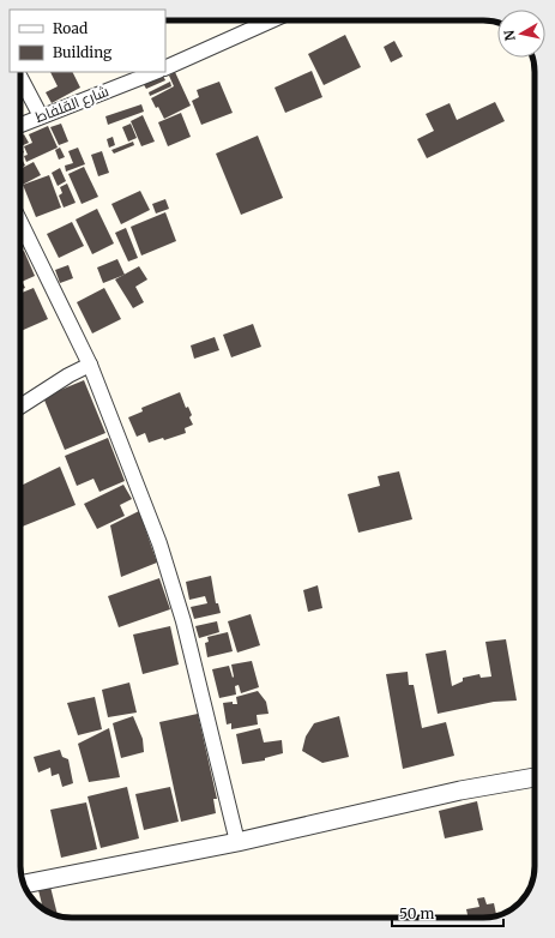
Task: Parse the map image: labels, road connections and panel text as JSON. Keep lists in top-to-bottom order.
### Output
{
  "streets": {
    "street": ["شارع القلفاط"]
  },
  "legend": ["Road", "Building"],
  "scale_bar": "50 m",
  "north": "left"
}
